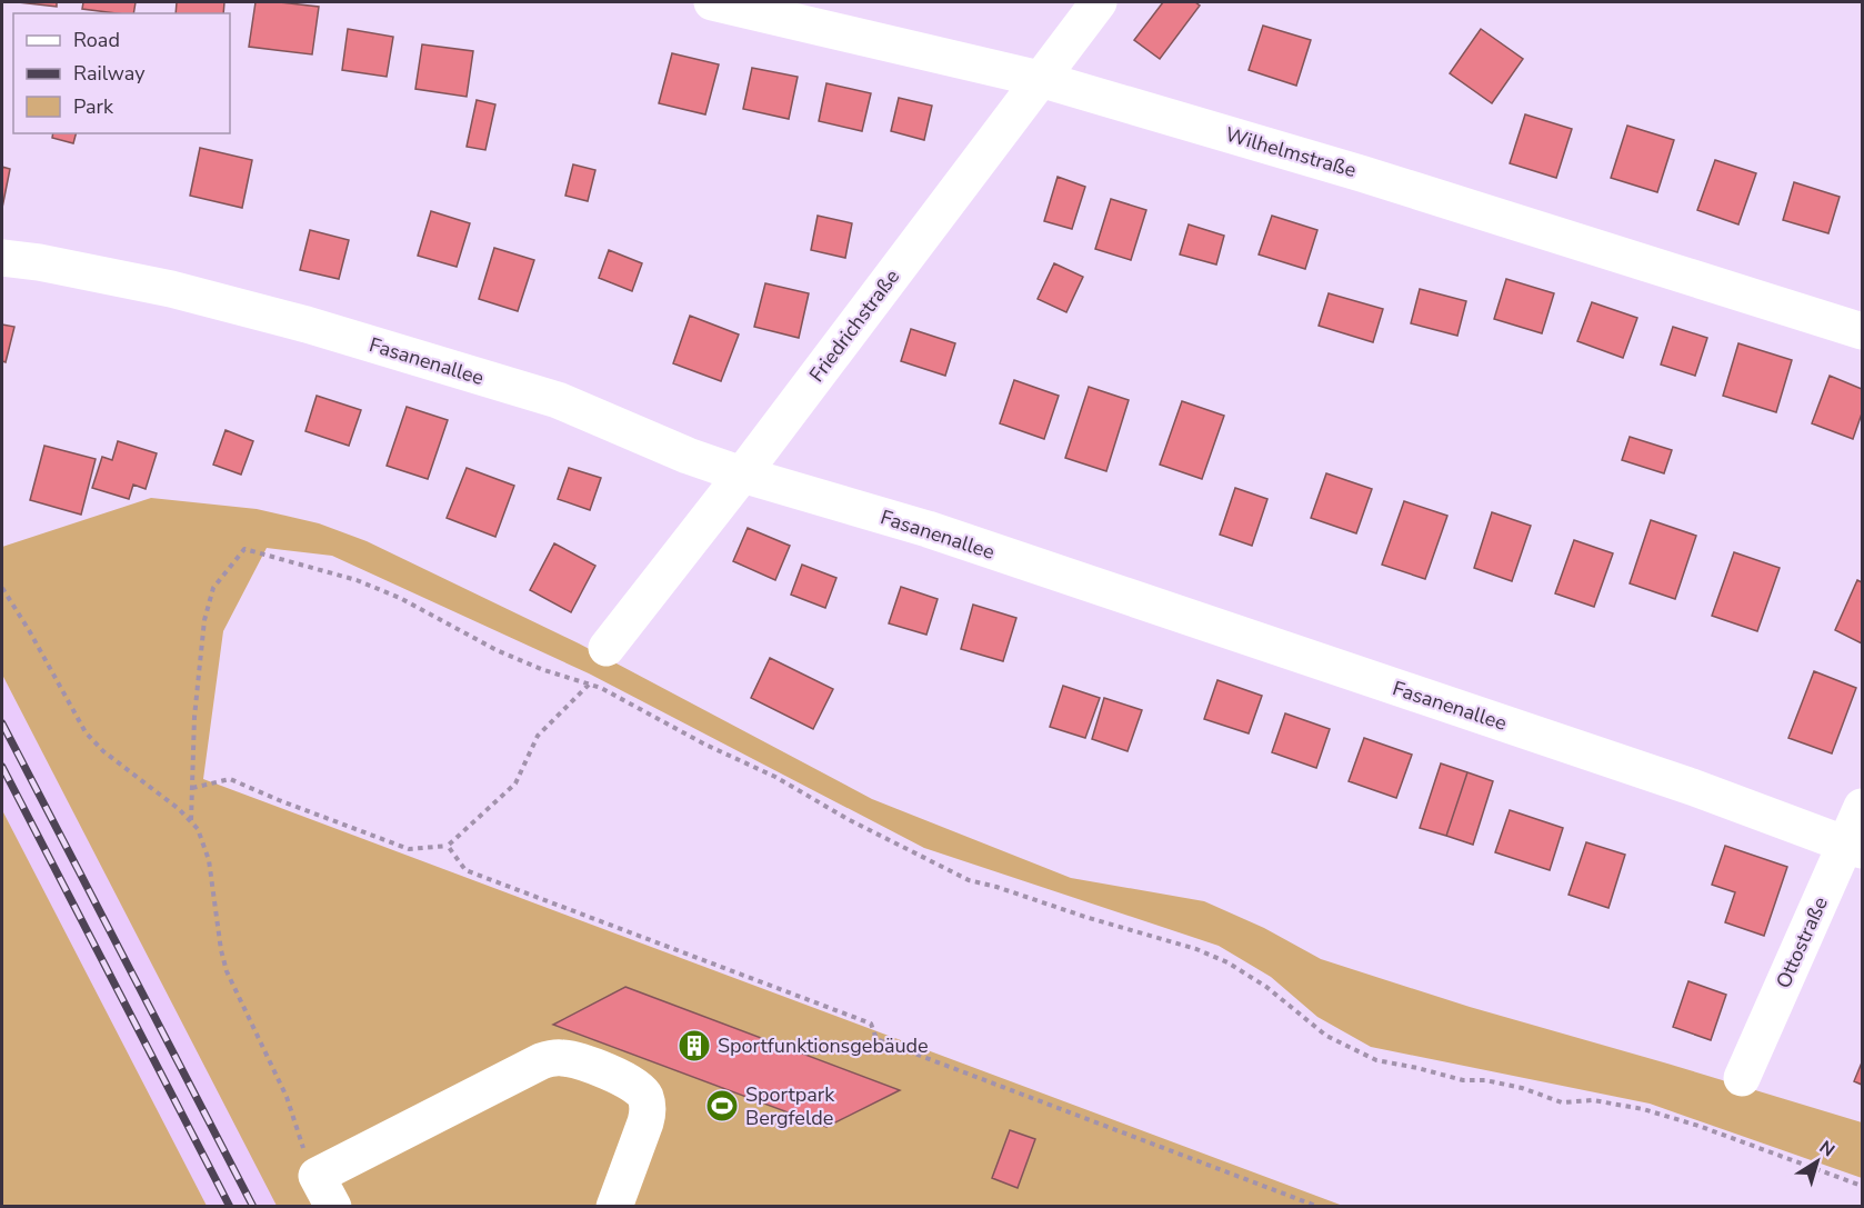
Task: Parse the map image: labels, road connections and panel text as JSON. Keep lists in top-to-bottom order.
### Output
{
  "streets": {
    "street": [
      "Wilhelmstraße",
      "Friedrichstraße",
      "Fasanenallee",
      "Ottostraße"
    ]
  },
  "crossings": [
    ["Wilhelmstraße", "Friedrichstraße"],
    ["Friedrichstraße", "Fasanenallee"],
    ["Fasanenallee", "Ottostraße"]
  ],
  "places": {
    "building": ["Sportfunktionsgebäude"],
    "sports": ["Sportpark Bergfelde"]
  },
  "legend": ["Road", "Railway", "Park"],
  "north": "top right"
}
